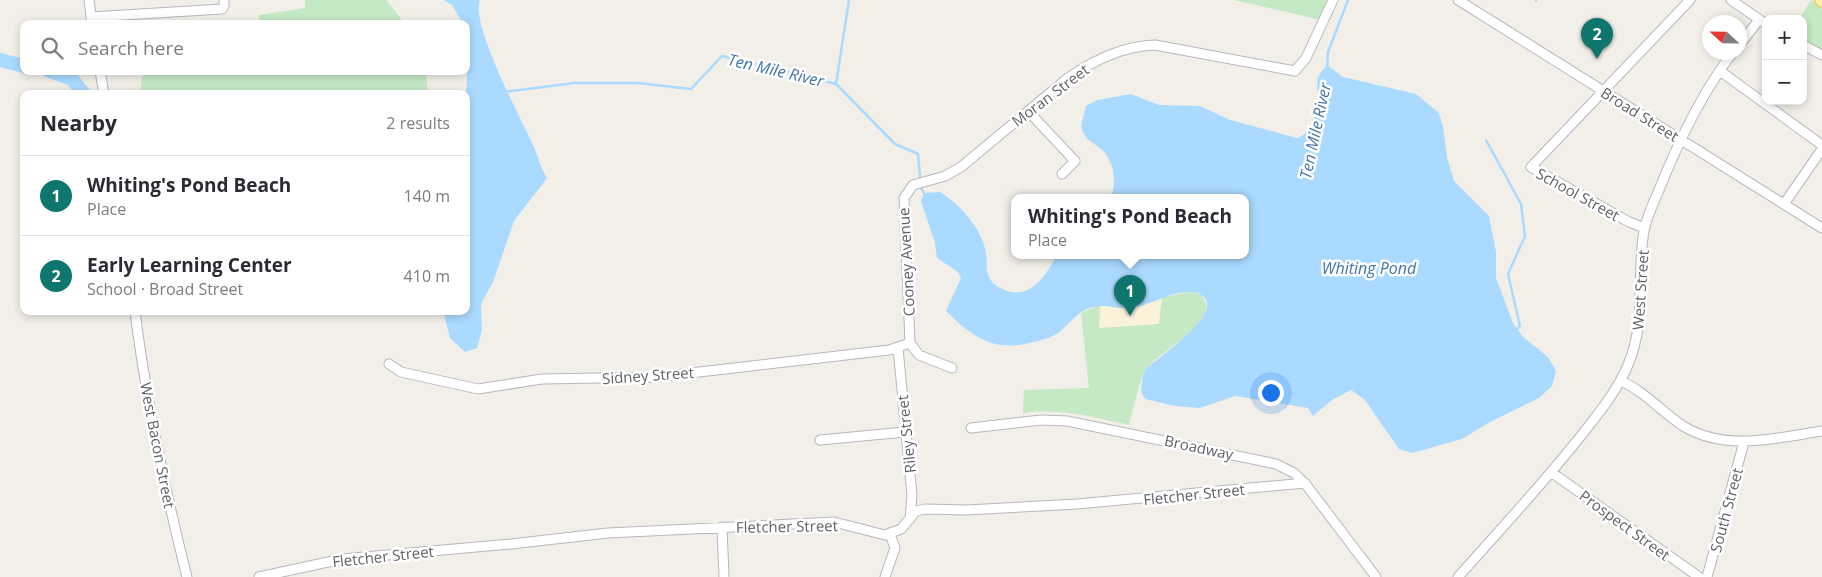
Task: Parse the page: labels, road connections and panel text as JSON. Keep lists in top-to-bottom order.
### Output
{
  "streets": {
    "street": [
      "Moran Street",
      "Broad Street",
      "School Street",
      "Cooney Avenue",
      "West Street",
      "Sidney Street",
      "Riley Street",
      "West Bacon Street",
      "Broadway",
      "Fletcher Street",
      "South Street",
      "Prospect Street"
    ]
  },
  "crossings": [
    ["Moran Street", "Cooney Avenue"],
    ["Broad Street", "School Street"],
    ["Broad Street", "West Street"],
    ["School Street", "West Street"],
    ["Cooney Avenue", "Sidney Street"],
    ["West Street", "Prospect Street"],
    ["Sidney Street", "Riley Street"],
    ["Riley Street", "Fletcher Street"],
    ["Broadway", "Fletcher Street"]
  ],
  "water": ["Ten Mile River", "Whiting Pond"],
  "north": "left",
  "page": {
    "map_buttons": ["+", "−"],
    "pins": ["2", "1"],
    "search": "Search here",
    "heading": ["Nearby", "2 results"],
    "list": [
      {
        "mark": "1",
        "name": "Whiting's Pond Beach",
        "note": "Place",
        "value": "140 m"
      },
      {
        "mark": "2",
        "name": "Early Learning Center",
        "note": "School · Broad Street",
        "value": "410 m"
      }
    ],
    "popup": ["Whiting's Pond Beach", "Place"]
  }
}
